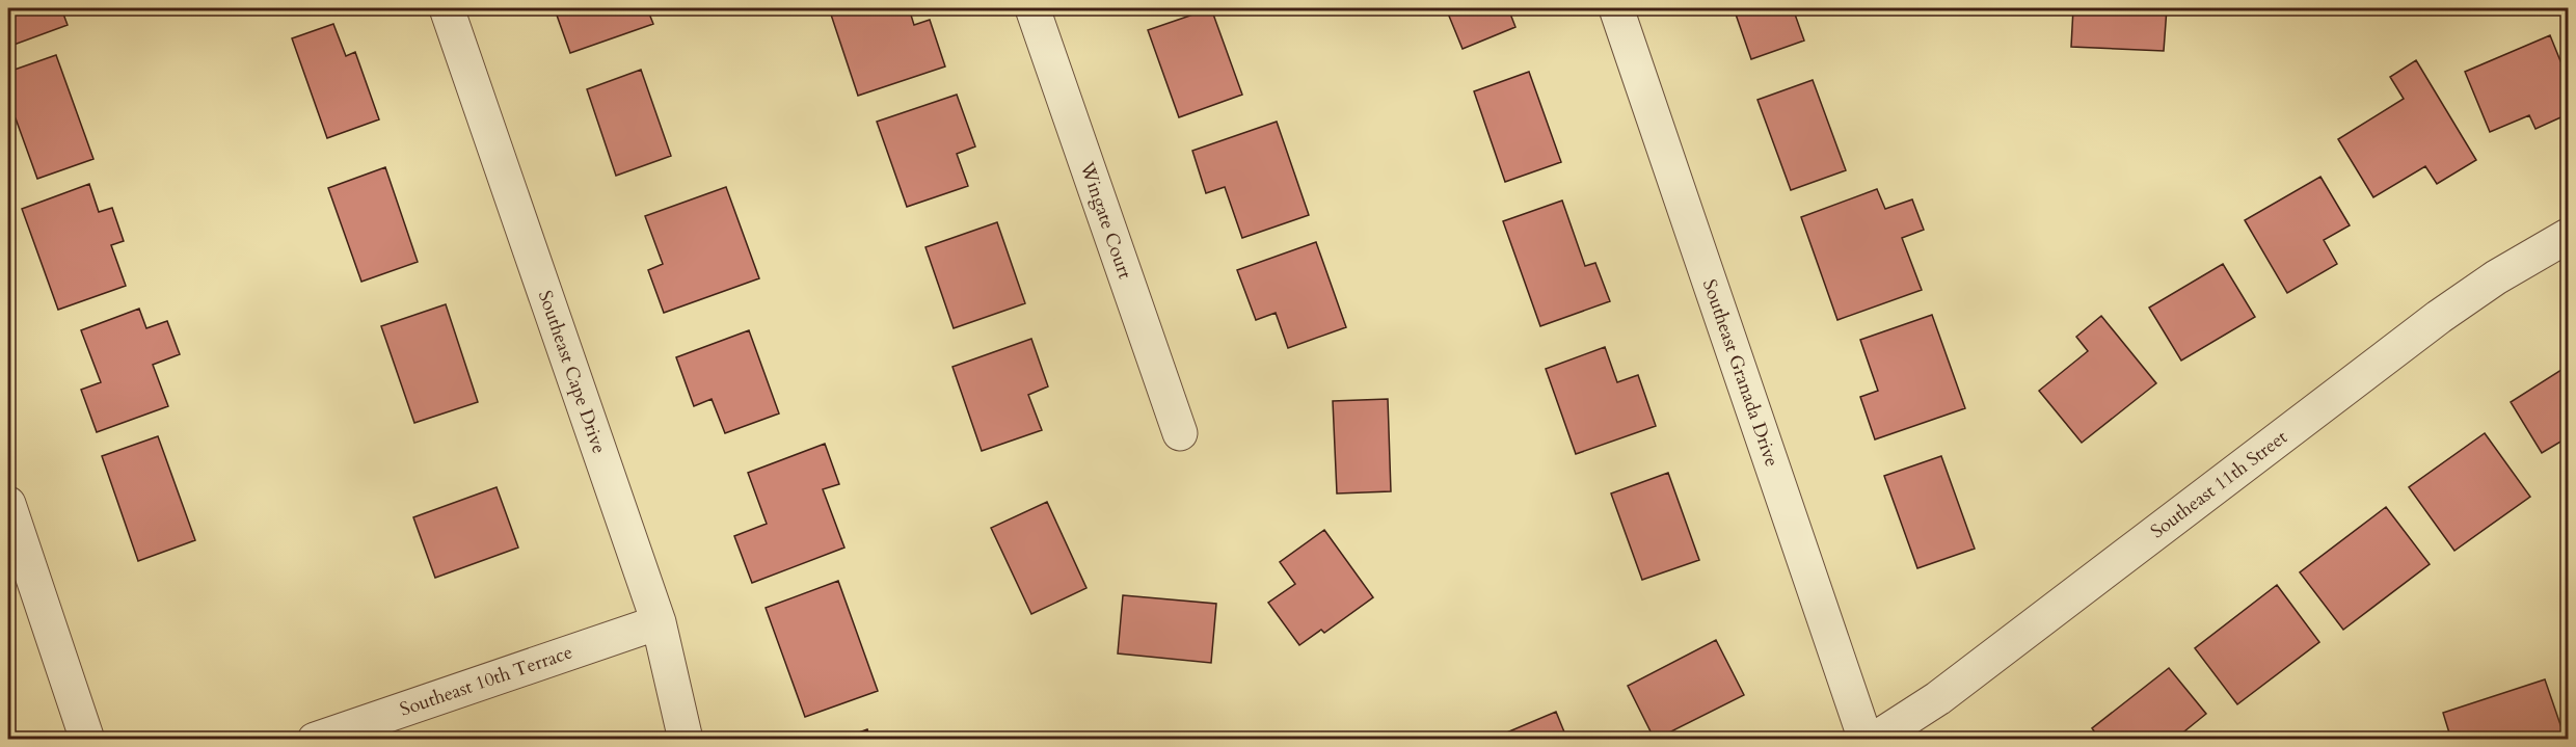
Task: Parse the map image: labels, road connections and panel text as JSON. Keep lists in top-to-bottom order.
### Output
{
  "streets": {
    "street": [
      "Wingate Court",
      "Southeast Cape Drive",
      "Southeast Granada Drive",
      "Southeast 11th Street",
      "Southeast 10th Terrace"
    ]
  },
  "crossings": [
    ["Southeast Cape Drive", "Southeast 10th Terrace"]
  ]
}
